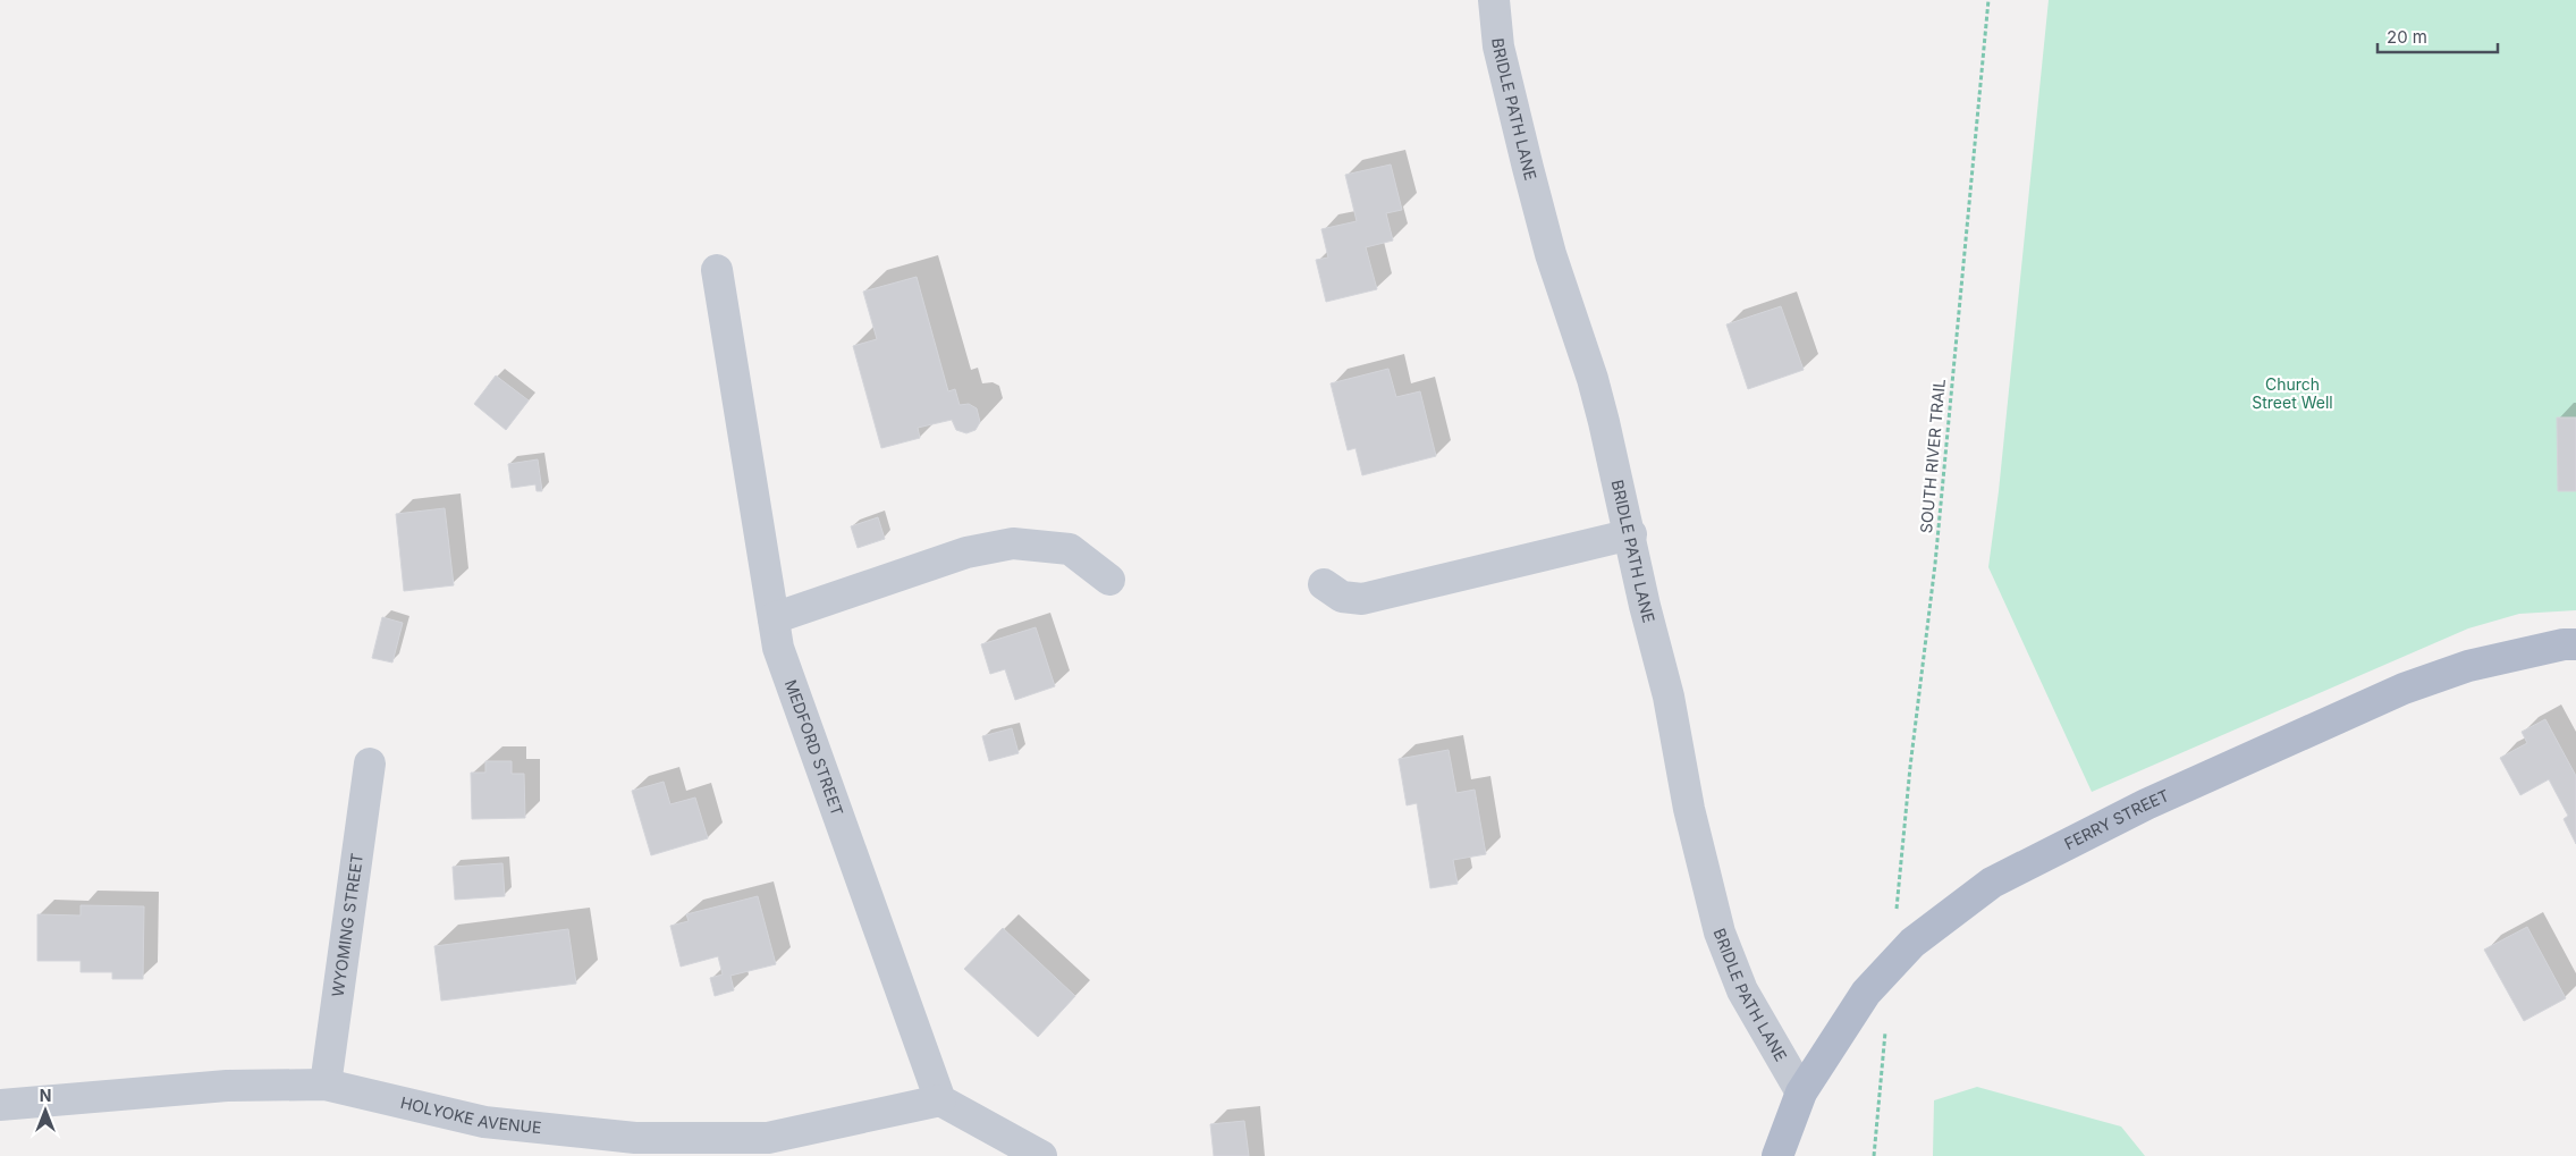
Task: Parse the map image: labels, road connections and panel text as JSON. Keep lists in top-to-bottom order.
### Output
{
  "streets": {
    "main road": ["FERRY STREET"],
    "street": [
      "BRIDLE PATH LANE",
      "MEDFORD STREET",
      "WYOMING STREET",
      "HOLYOKE AVENUE"
    ],
    "path": ["SOUTH RIVER TRAIL"]
  },
  "crossings": [
    ["BRIDLE PATH LANE", "FERRY STREET"],
    ["MEDFORD STREET", "HOLYOKE AVENUE"],
    ["WYOMING STREET", "HOLYOKE AVENUE"]
  ],
  "parks": ["Church Street Well"],
  "scale_bar": "20 m",
  "north": "top"
}
